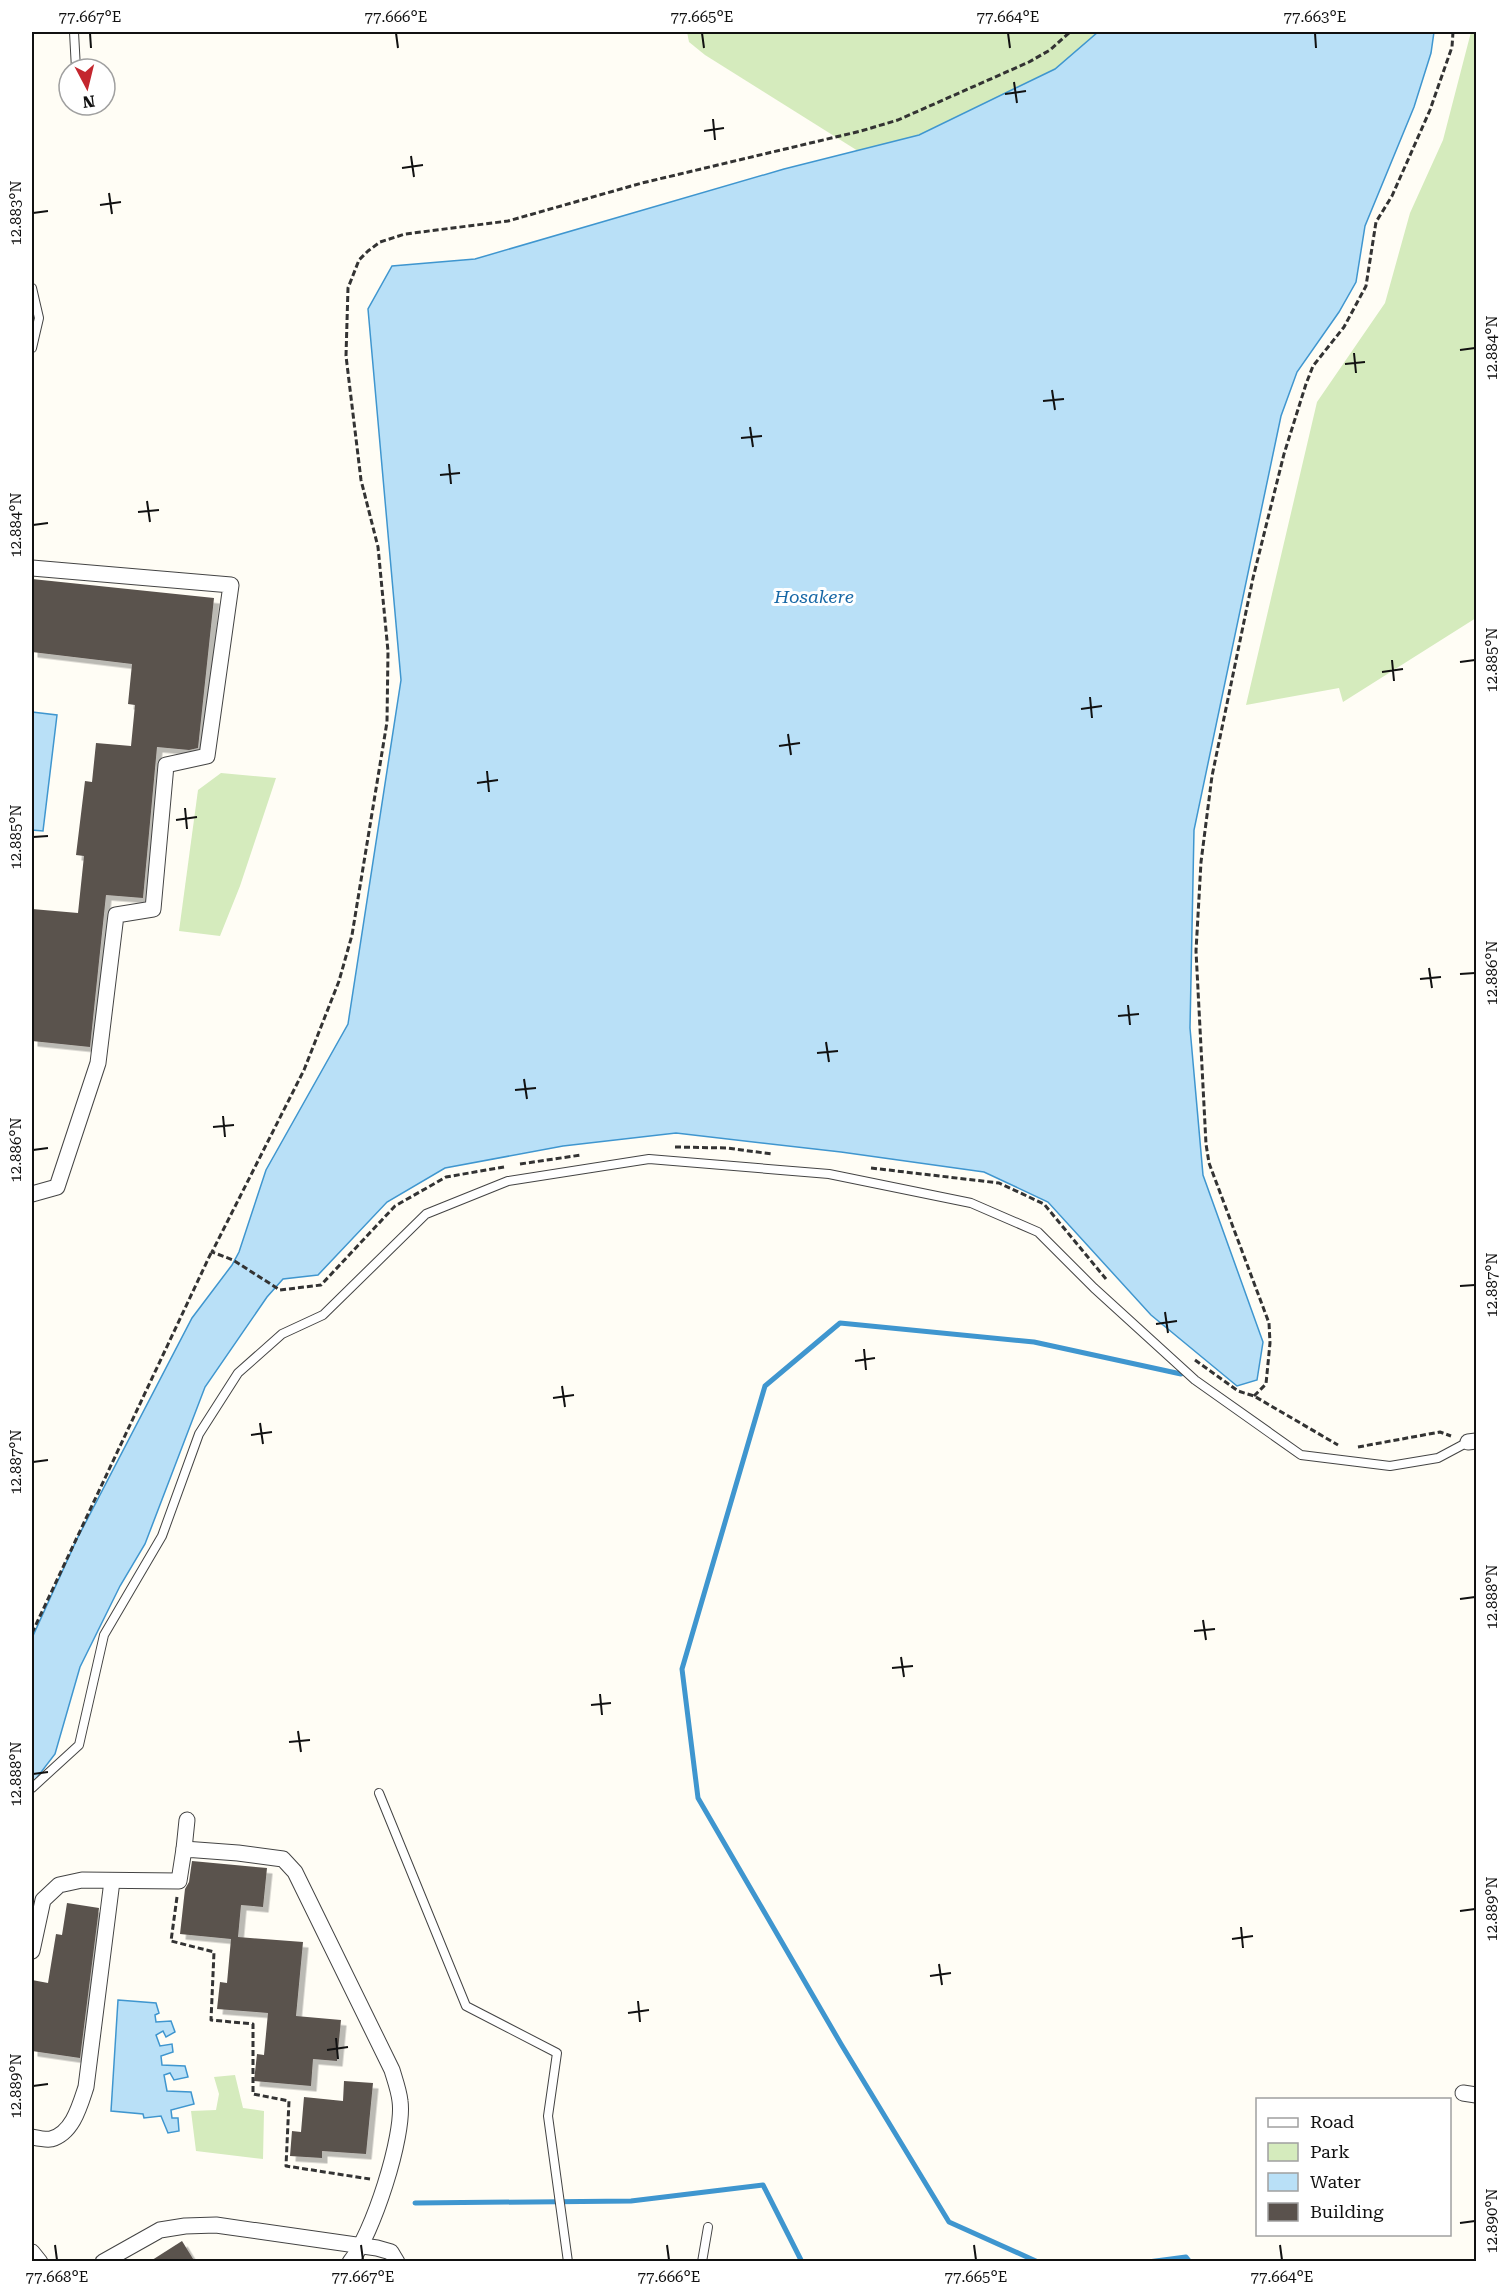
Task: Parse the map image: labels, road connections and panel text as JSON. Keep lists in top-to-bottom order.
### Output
{
  "water": ["Hosakere"],
  "legend": [
    "Road",
    "Park",
    "Water",
    "Building"
  ],
  "north": "bottom",
  "coordinates": [
    "77.667°E",
    "77.666°E",
    "77.665°E",
    "77.664°E",
    "77.663°E",
    "12.883°N",
    "12.884°N",
    "12.885°N",
    "12.886°N",
    "12.887°N",
    "12.888°N",
    "12.889°N",
    "12.890°N",
    "77.668°E"
  ]
}
